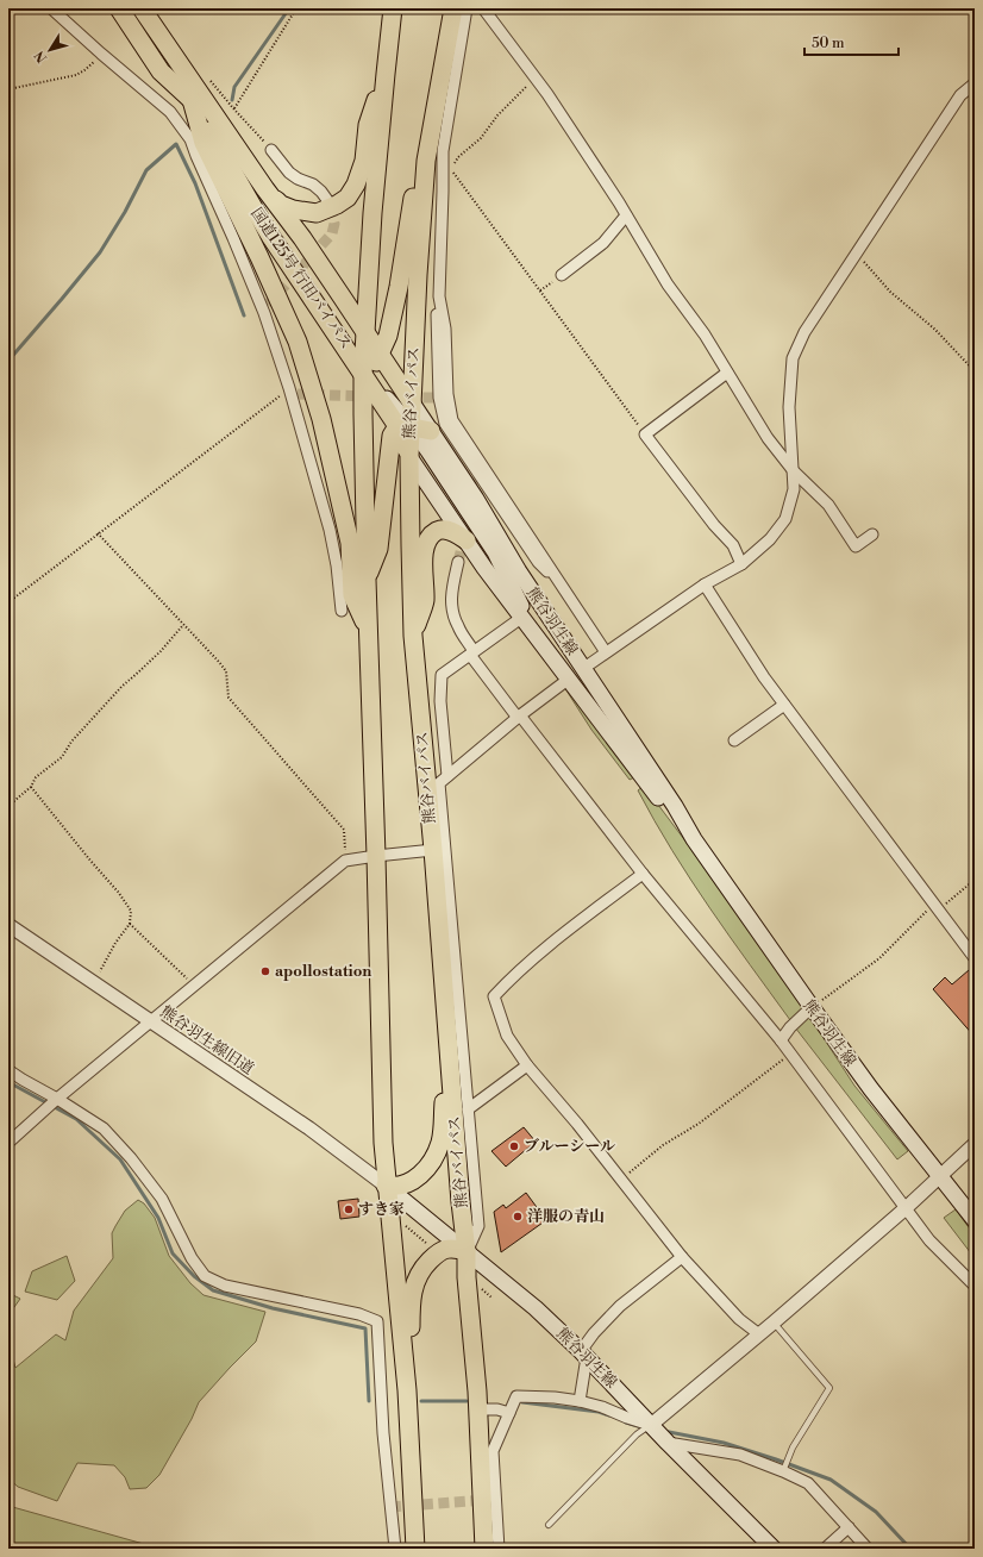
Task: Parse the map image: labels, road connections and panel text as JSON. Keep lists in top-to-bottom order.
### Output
{
  "streets": {
    "highway": ["国道125号 行田バイパス", "熊谷バイパス"],
    "main road": ["熊谷羽生線"],
    "street": ["熊谷羽生線旧道"]
  },
  "crossings": [
    ["国道125号 行田バイパス", "熊谷バイパス"],
    ["国道125号 行田バイパス", "熊谷羽生線"],
    ["熊谷バイパス", "熊谷羽生線"],
    ["熊谷羽生線", "熊谷羽生線旧道"]
  ],
  "places": [
    "apollostation",
    "ブルーシール",
    "すき家",
    "洋服の青山"
  ],
  "scale_bar": "50 m",
  "north": "bottom left"
}
